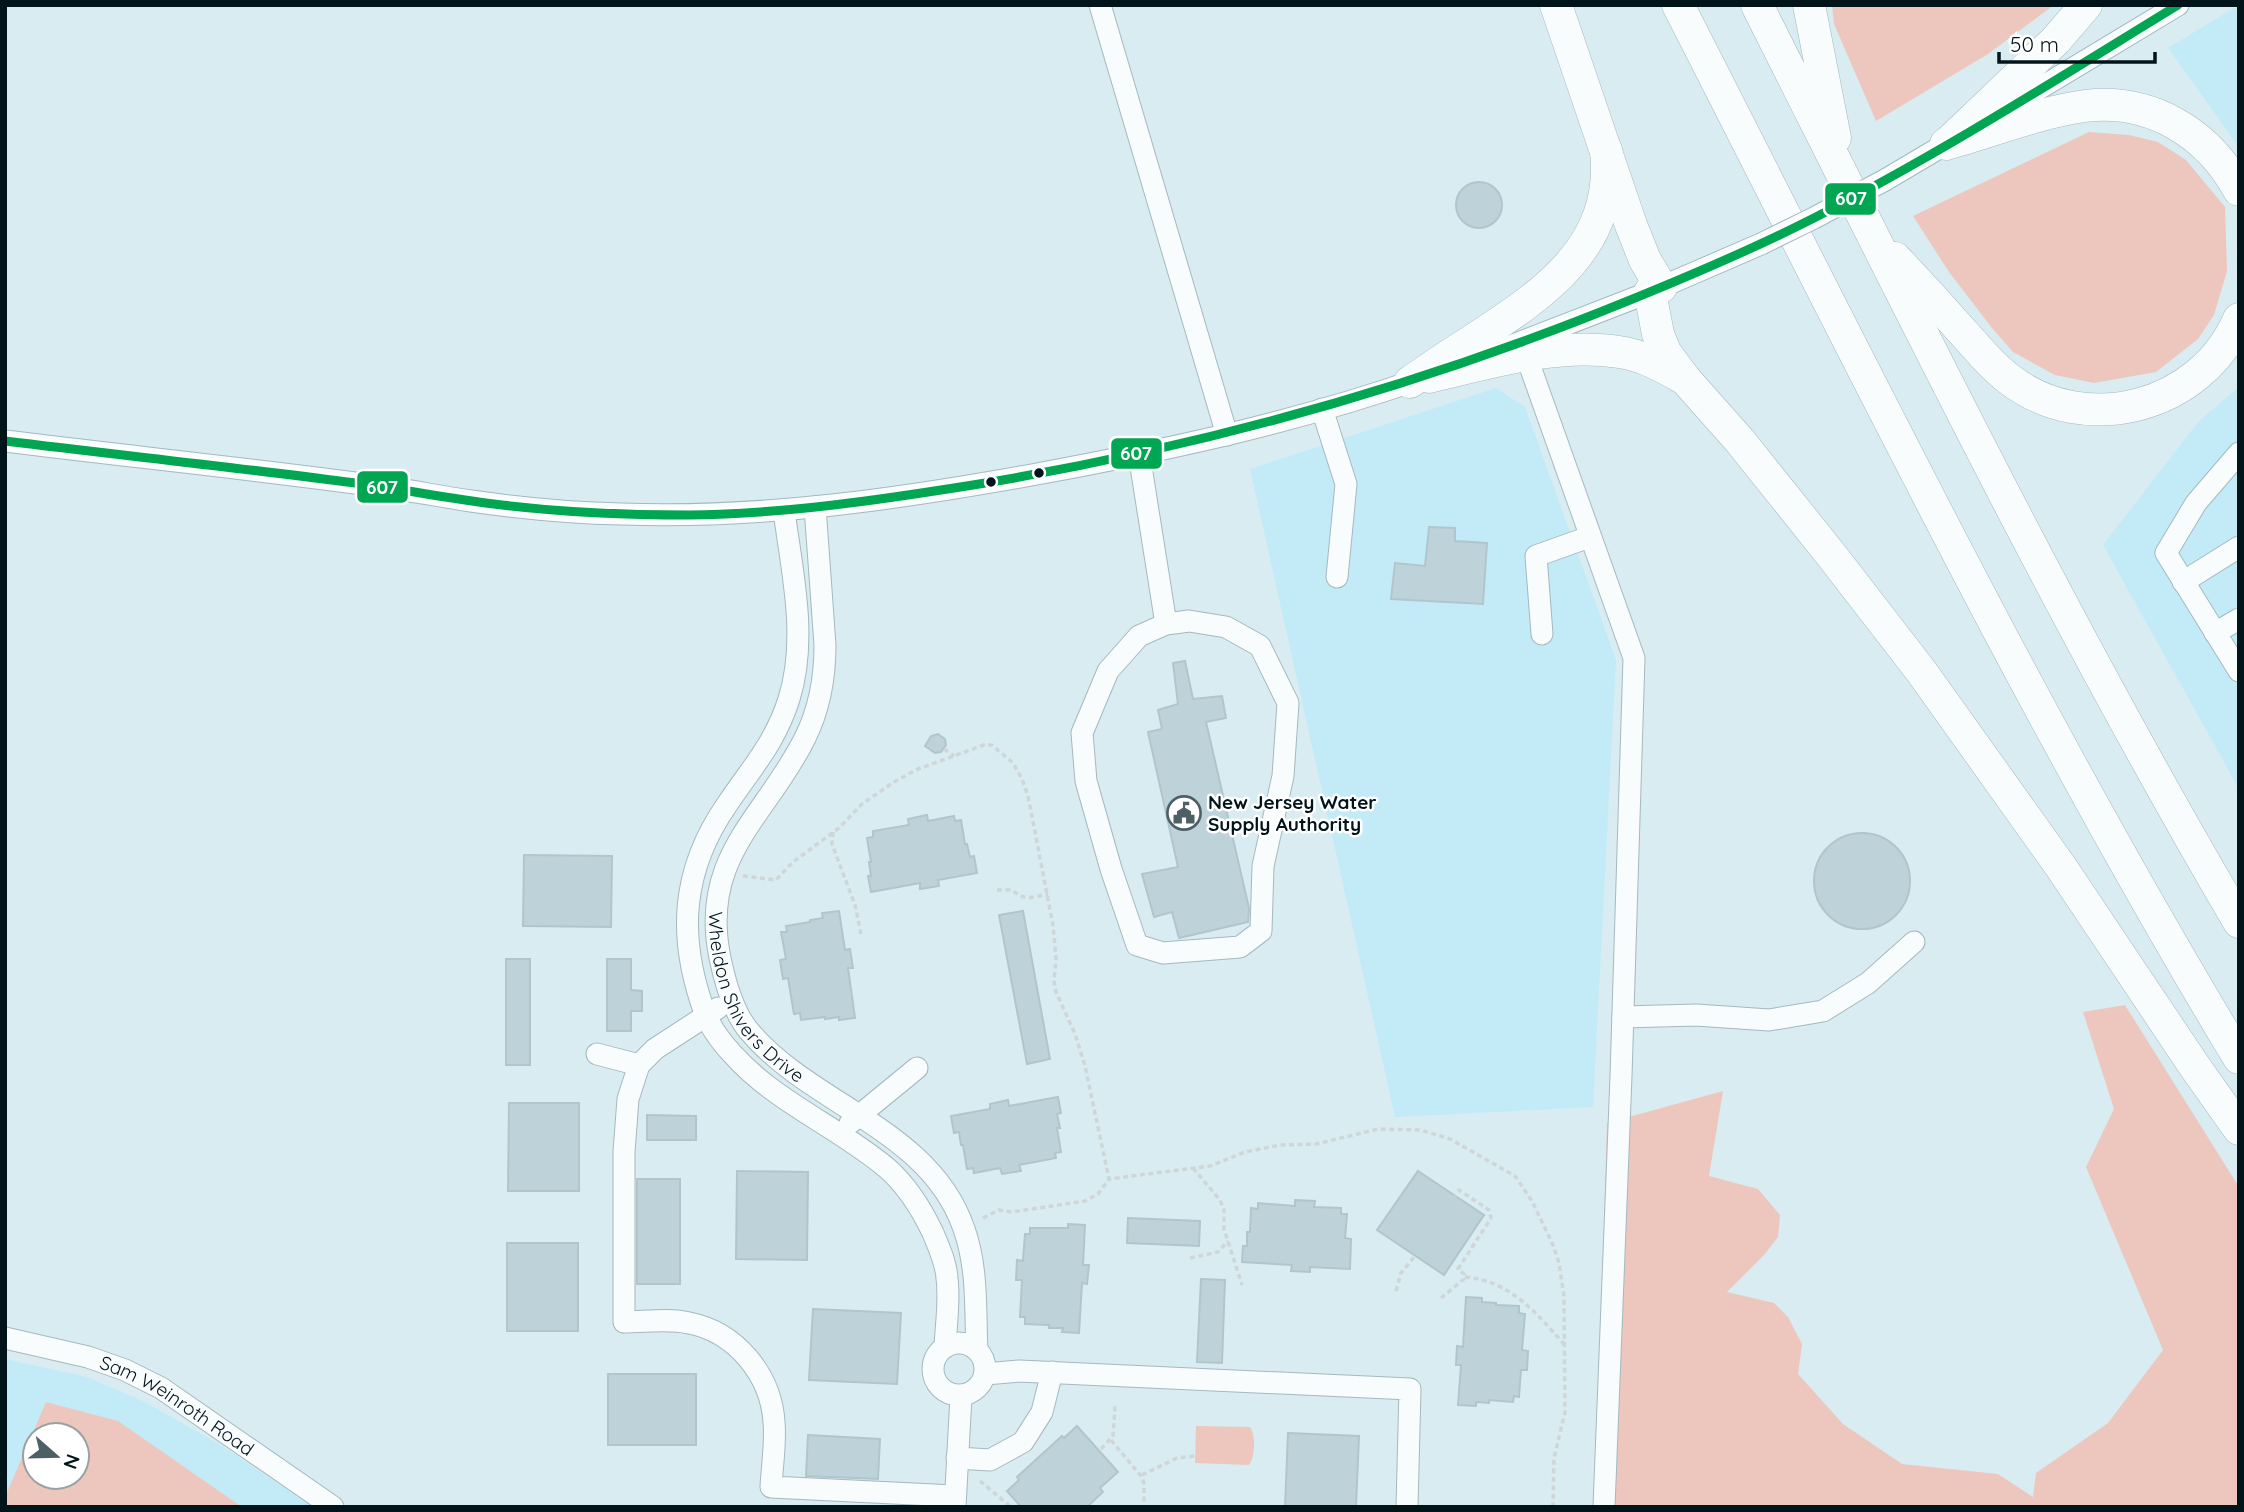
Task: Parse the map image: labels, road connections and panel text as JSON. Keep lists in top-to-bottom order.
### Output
{
  "streets": {
    "street": ["Wheldon Shivers Drive", "Sam Weinroth Road"]
  },
  "places": {
    "public building": ["New Jersey Water Supply Authority"]
  },
  "lines": ["transit line 607"],
  "scale_bar": "50 m",
  "north": "right"
}
